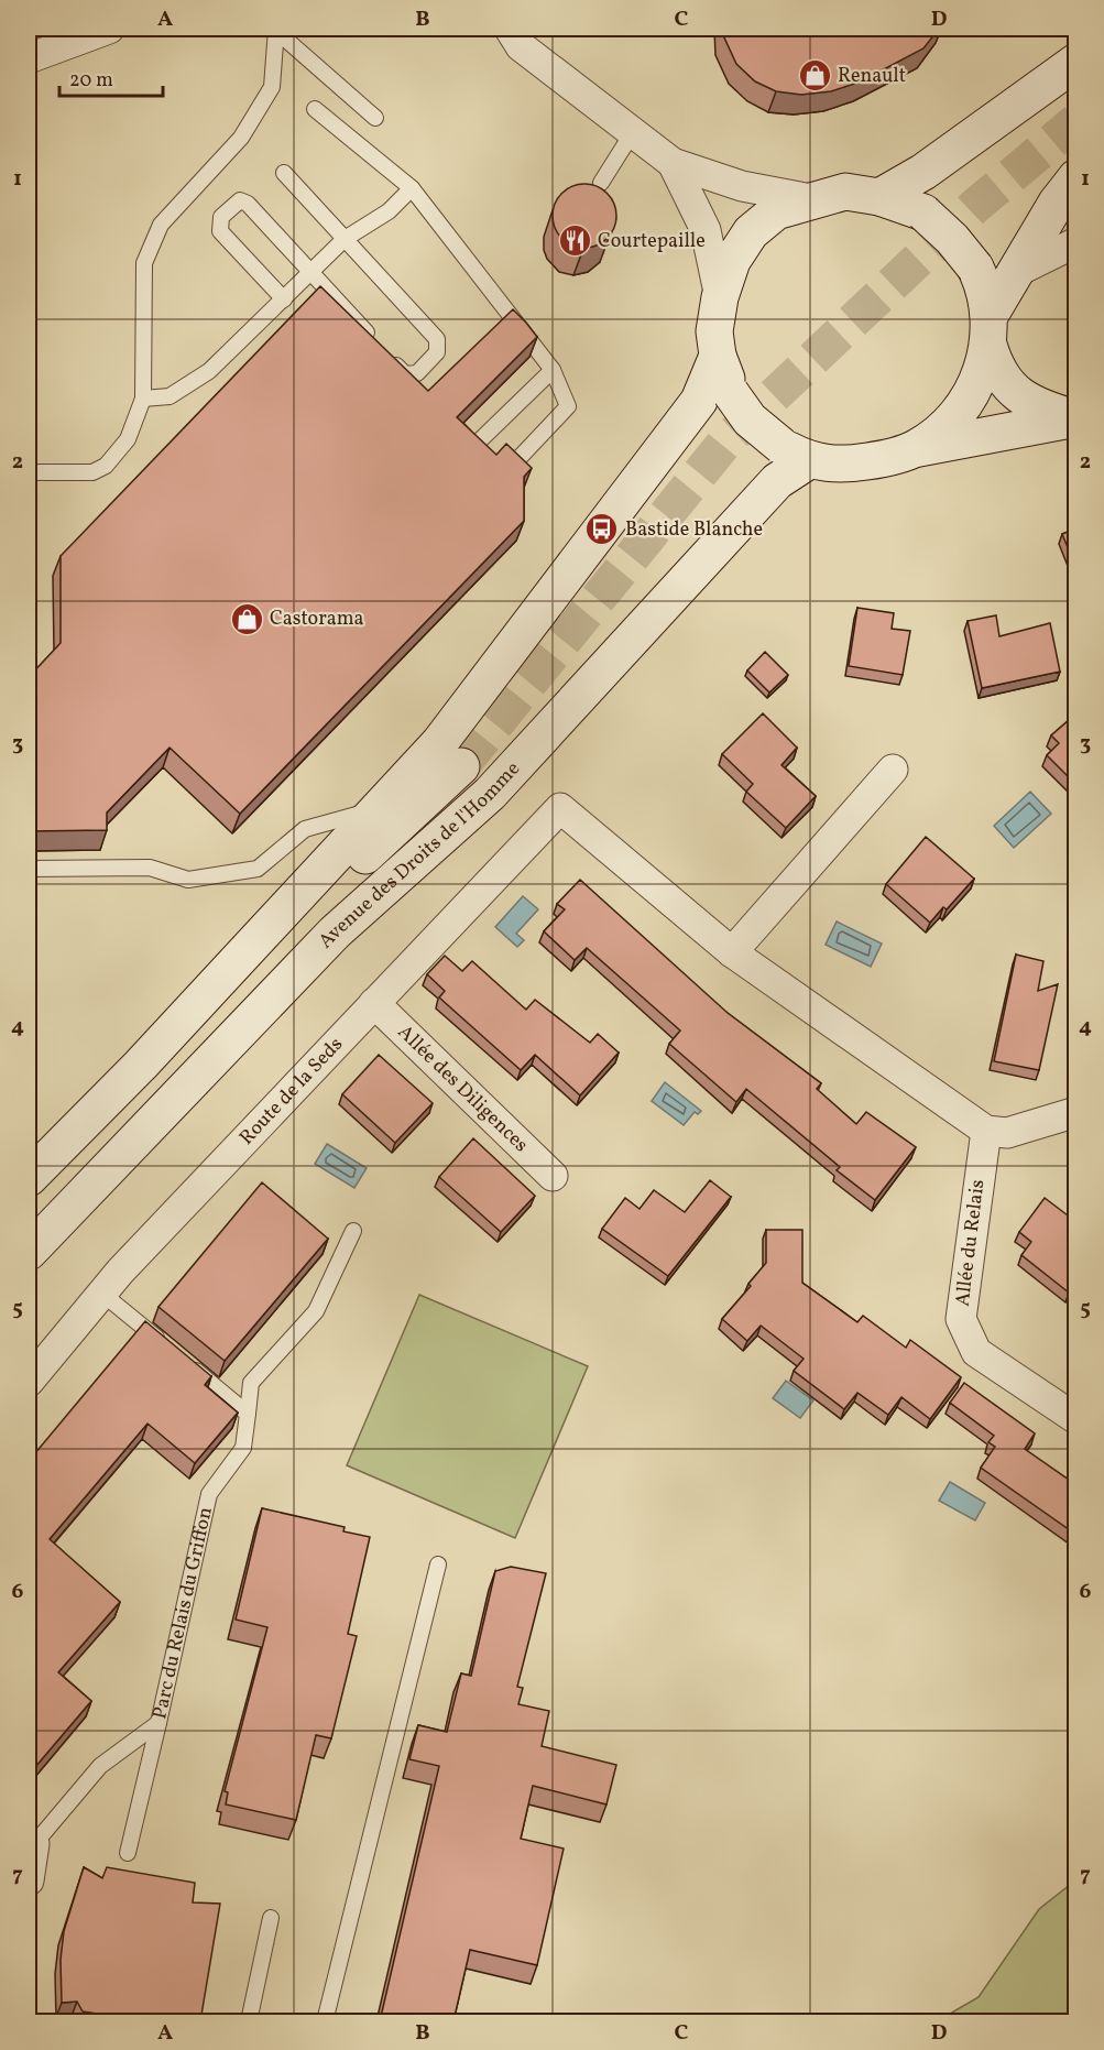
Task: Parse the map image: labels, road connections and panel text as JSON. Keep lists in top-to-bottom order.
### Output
{
  "streets": {
    "main road": ["Avenue des Droits de l'Homme"],
    "street": [
      "Allée des Diligences",
      "Route de la Seds",
      "Allée du Relais",
      "Parc du Relais du Griffon"
    ]
  },
  "crossings": [
    ["Allée des Diligences", "Route de la Seds"]
  ],
  "places": {
    "shop": ["Renault", "Castorama"],
    "restaurant": ["Courtepaille"],
    "bus stop": ["Bastide Blanche"]
  },
  "scale_bar": "20 m",
  "grid": {
    "columns": [
      "A",
      "B",
      "C",
      "D"
    ],
    "rows": [
      "1",
      "2",
      "3",
      "4",
      "5",
      "6",
      "7"
    ]
  }
}
